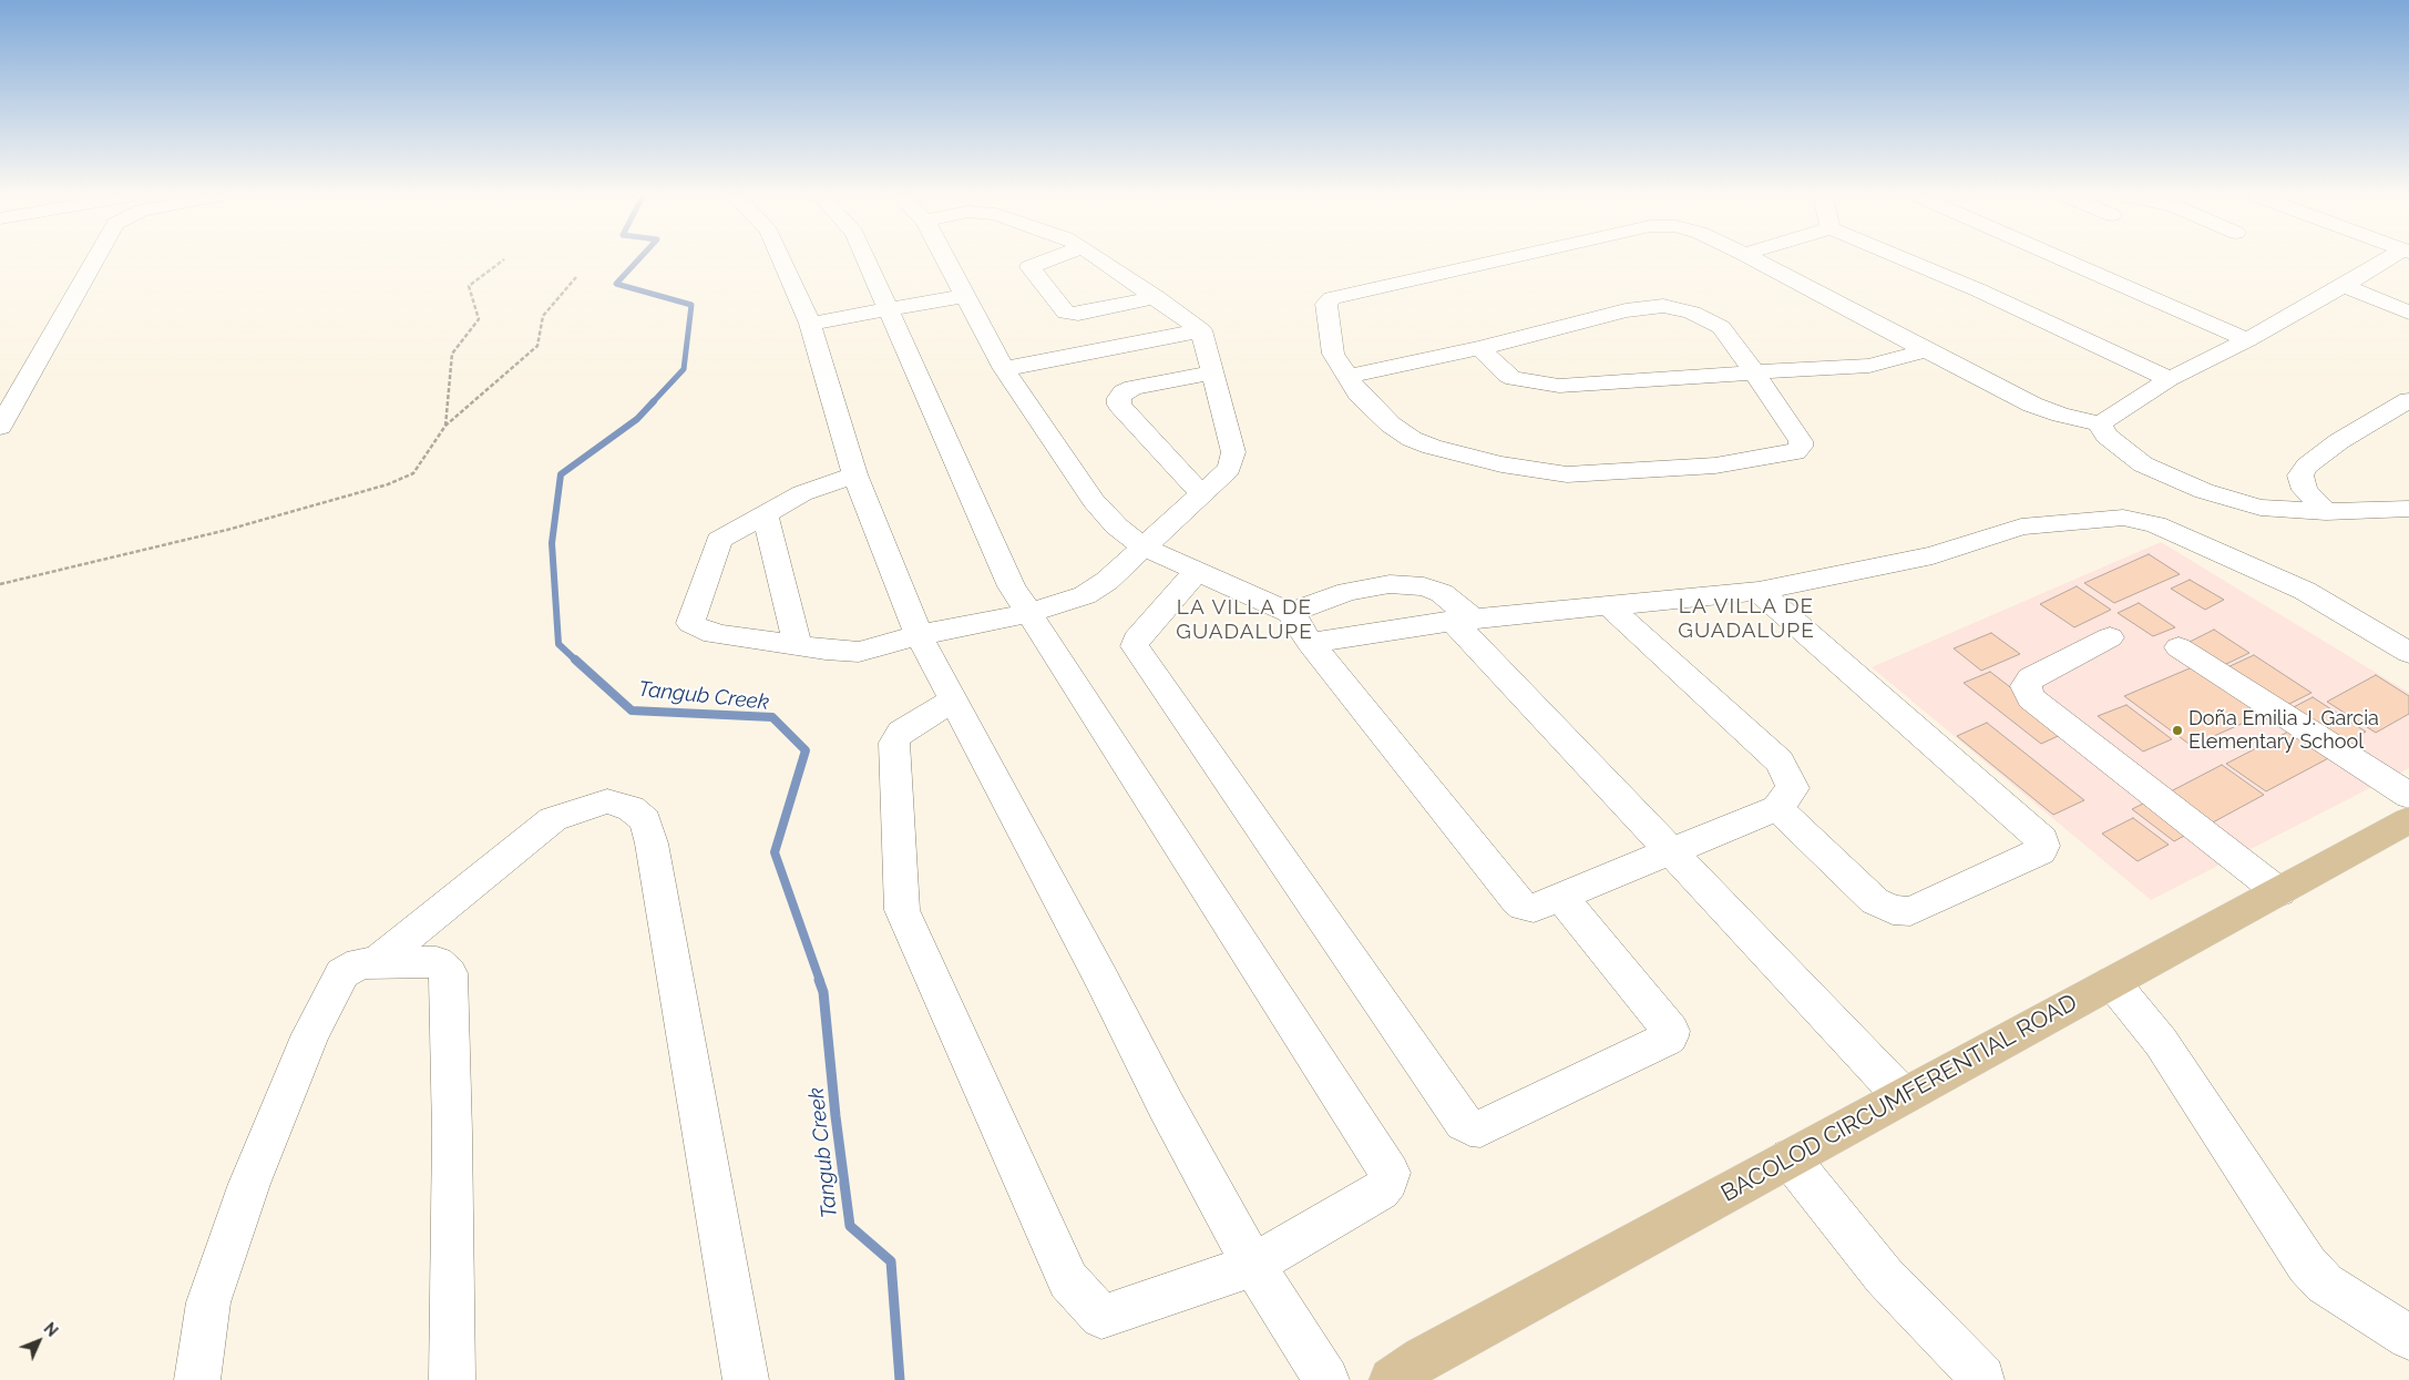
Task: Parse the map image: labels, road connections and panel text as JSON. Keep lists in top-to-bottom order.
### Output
{
  "streets": {
    "main road": ["BACOLOD CIRCUMFERENTIAL ROAD"]
  },
  "districts": ["LA VILLA DE GUADALUPE", "LA VILLA DE GUADALUPE"],
  "water": ["Tangub Creek"],
  "places": ["Doña Emilia J. Garcia Elementary School"],
  "north": "top right"
}
